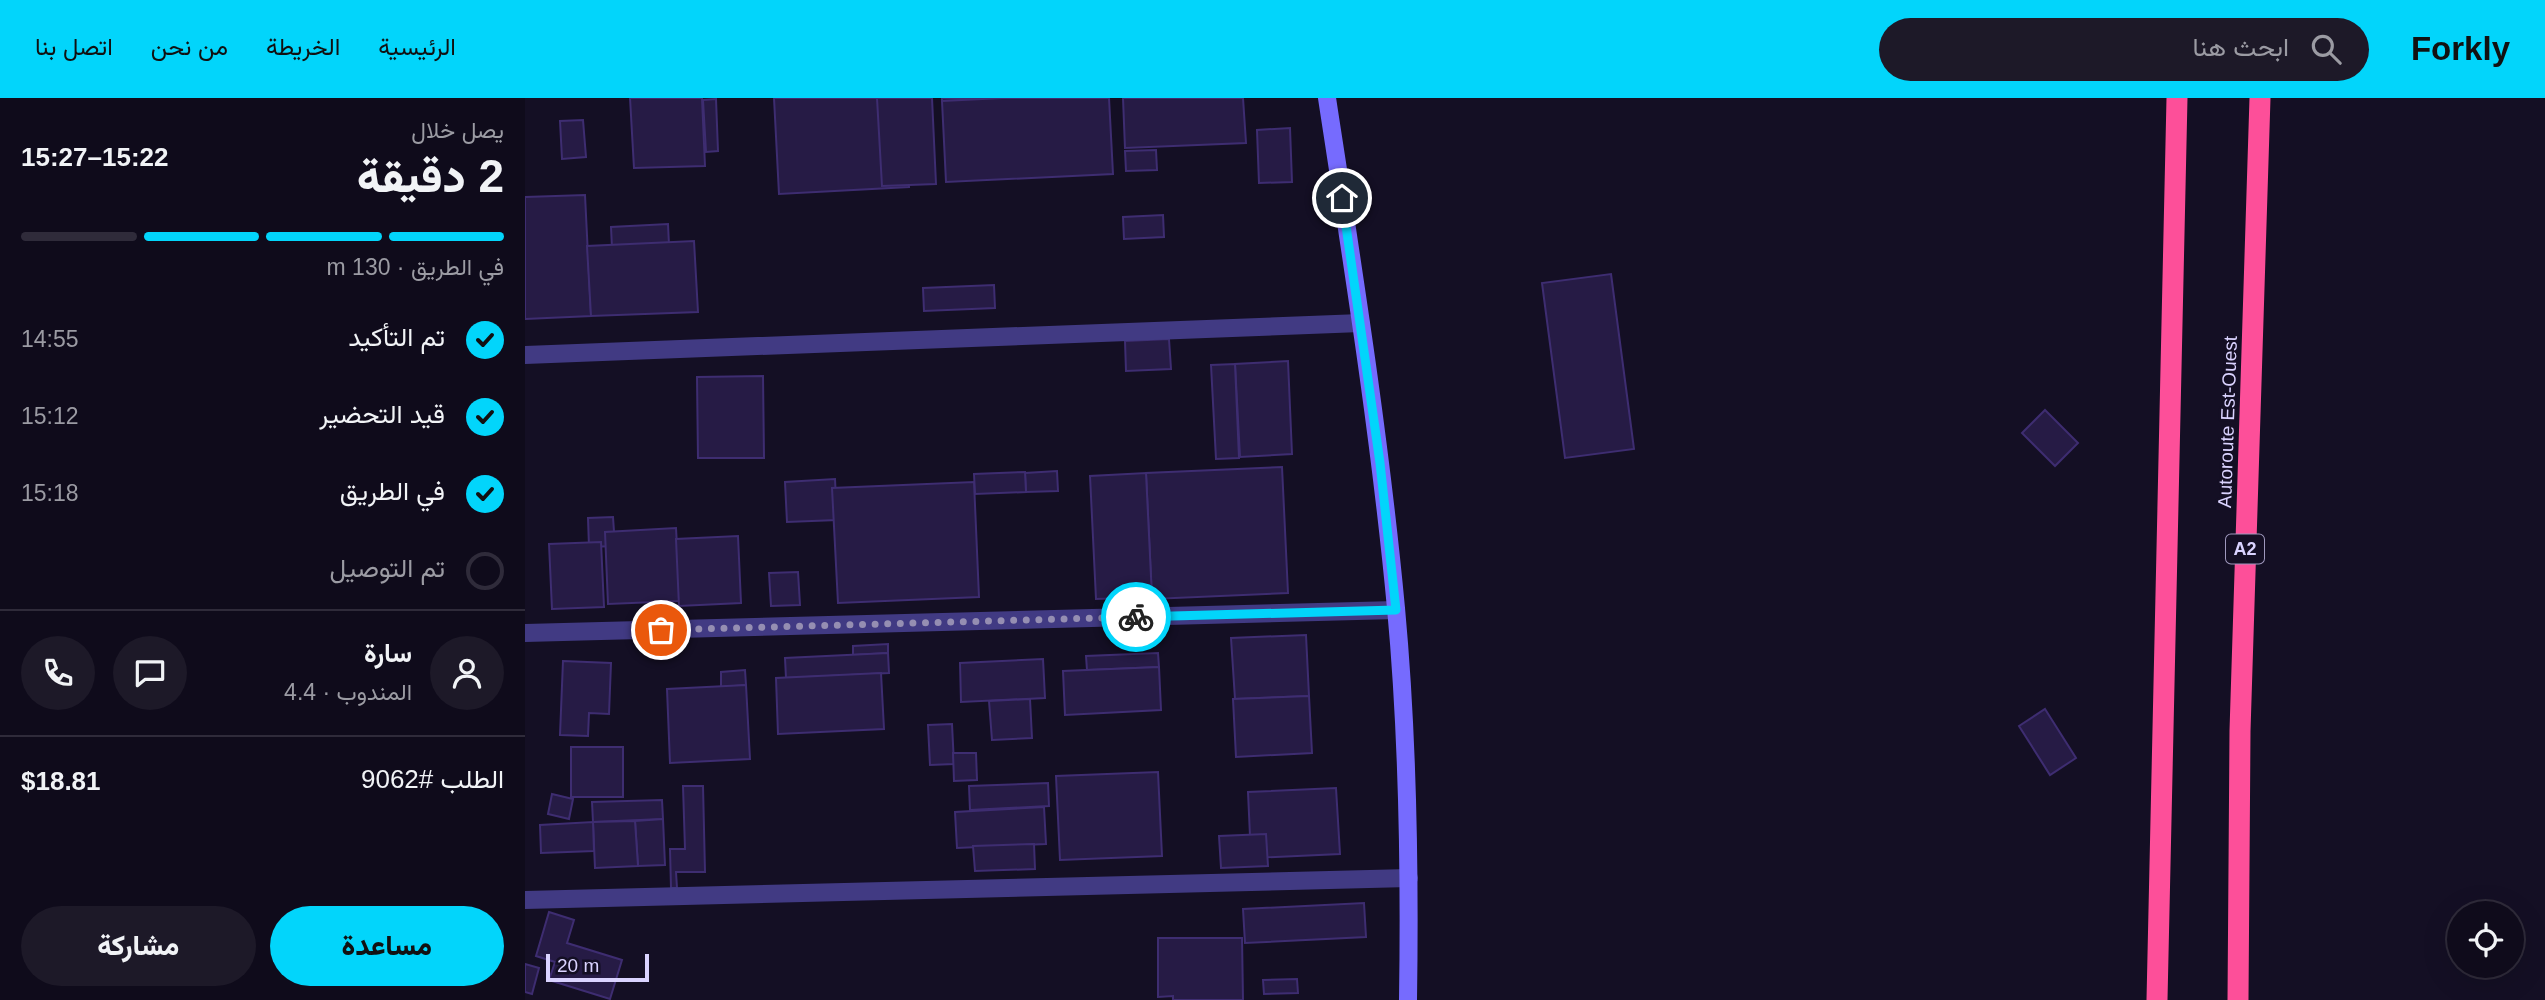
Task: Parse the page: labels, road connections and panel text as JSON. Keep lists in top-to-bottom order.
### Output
{
  "streets": {
    "highway": ["Autoroute Est-Ouest", "A2"]
  },
  "scale_bar": "20 m",
  "page": {
    "header": "Forkly",
    "search": "ابحث هنا",
    "nav": [
      "الرئيسية",
      "الخريطة",
      "من نحن",
      "اتصل بنا"
    ],
    "heading": ["2 دقيقة", "يصل خلال", "15:22–15:27"],
    "panel": [
      "سارة",
      "المندوب · 4.4",
      "الطلب #9062",
      "$18.81"
    ],
    "bar": "في الطريق · 130 m",
    "list": [
      ["تم التأكيد", "14:55"],
      ["قيد التحضير", "15:12"],
      ["في الطريق", "15:18"],
      "تم التوصيل"
    ],
    "buttons": ["مساعدة", "مشاركة"],
    "scale": "20 m"
  }
}
